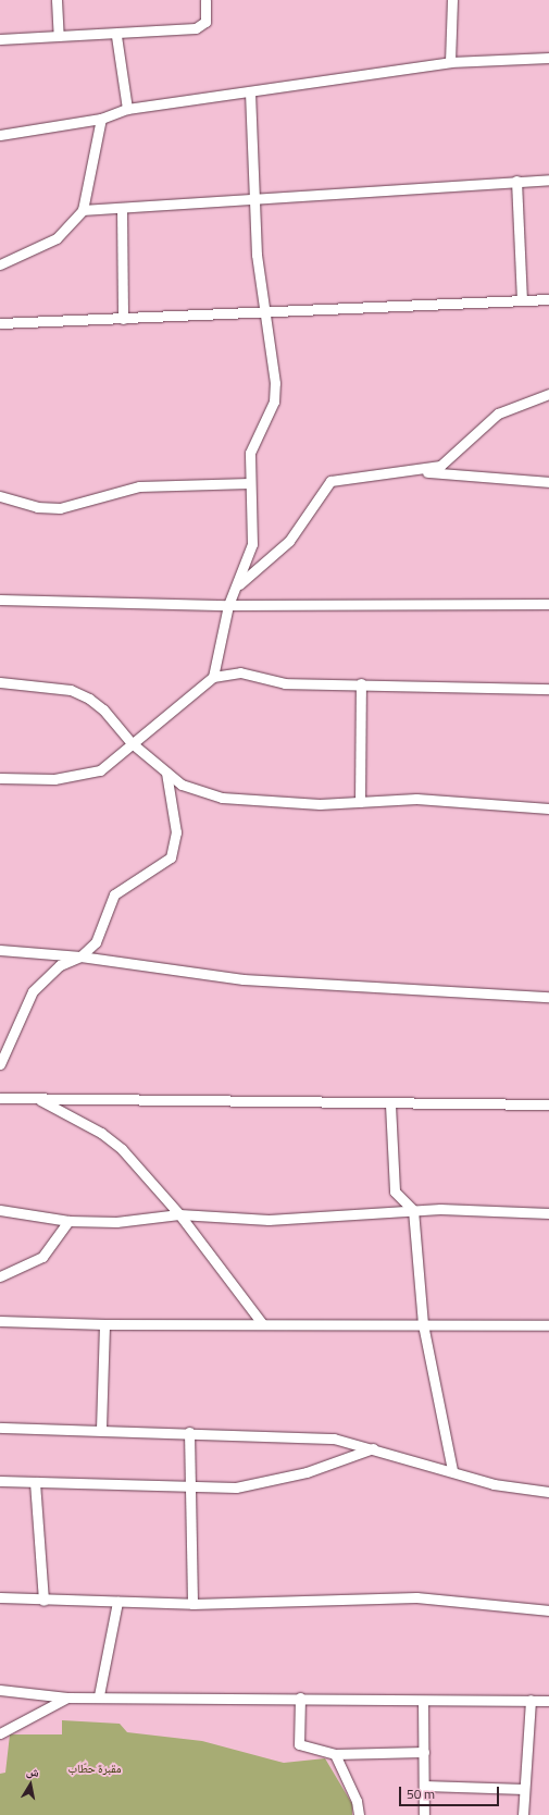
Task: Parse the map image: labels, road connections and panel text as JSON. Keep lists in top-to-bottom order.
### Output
{
  "parks": ["مقبرة حطّاب"],
  "scale_bar": "50 m",
  "north": "top"
}
